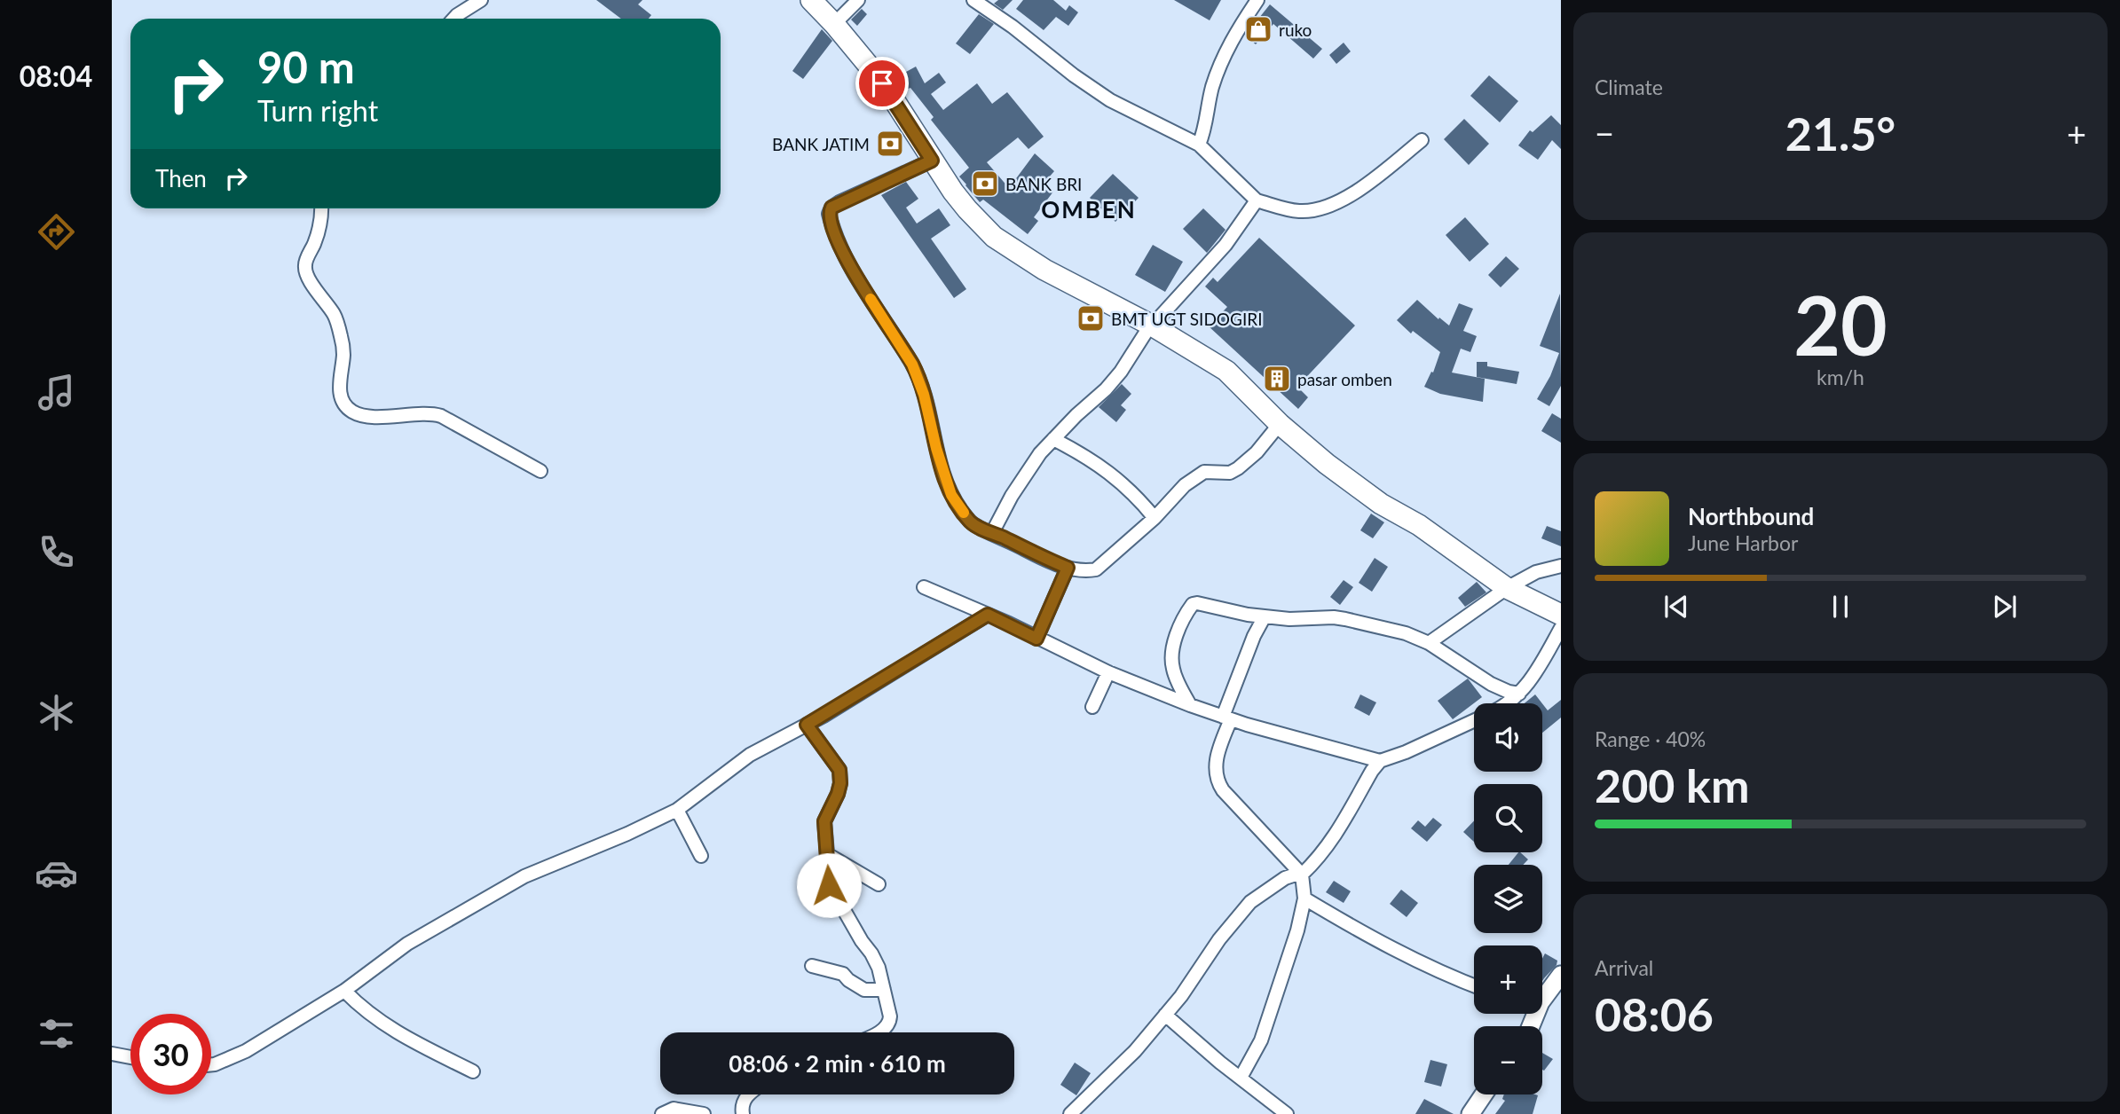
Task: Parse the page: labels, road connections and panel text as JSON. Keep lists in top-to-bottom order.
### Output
{
  "districts": ["OMBEN"],
  "places": {
    "shop": ["ruko"],
    "bank": ["BANK JATIM", "BANK BRI", "BMT UGT SIDOGIRI"],
    "building": ["pasar omben"]
  },
  "page": {
    "tabs": "08:04",
    "tile": [
      "Climate",
      ["20", "km/h"],
      ["Range · 40%", "200 km"],
      ["Arrival", "08:06"]
    ],
    "turn": ["90 m", "Turn right"],
    "heat": ["−", "21.5°", "+"],
    "then": "Then",
    "song": ["Northbound", "June Harbor"],
    "map_buttons": ["+", "−"],
    "limit": "30",
    "trip": "08:06 · 2 min · 610 m"
  }
}
